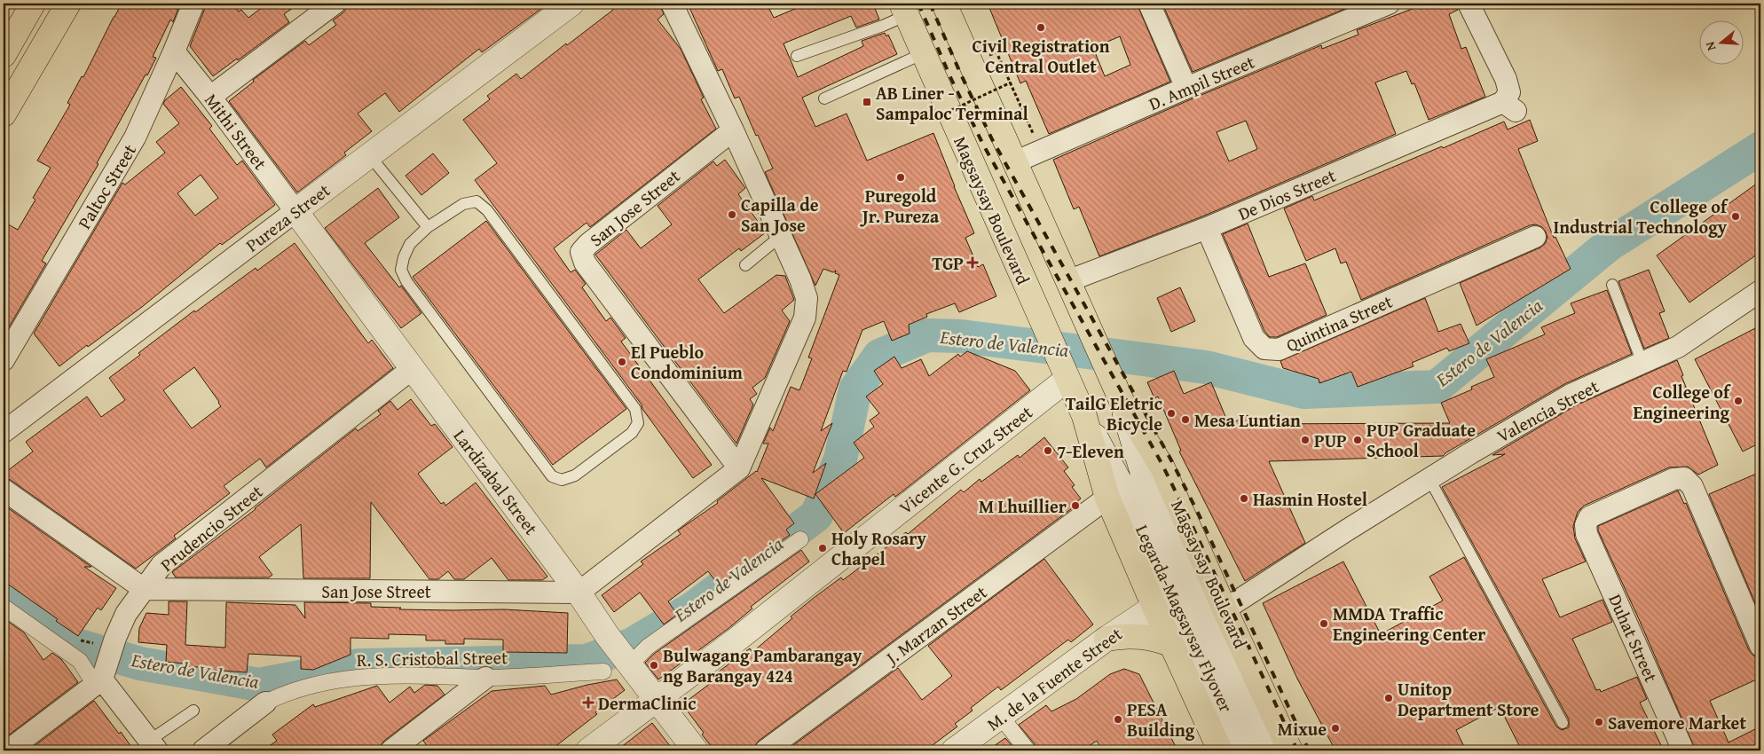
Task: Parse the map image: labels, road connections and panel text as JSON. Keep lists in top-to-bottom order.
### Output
{
  "streets": {
    "main road": ["Magsaysay Boulevard"],
    "street": [
      "D. Ampil Street",
      "Mithi Street",
      "Paltoc Street",
      "De Dios Street",
      "San Jose Street",
      "Pureza Street",
      "Quintina Street",
      "Valencia Street",
      "Vicente G. Cruz Street",
      "Lardizabal Street",
      "Prudencio Street",
      "Legarda-Magsaysay Flyover",
      "J. Marzan Street",
      "Duhat Street",
      "R. S. Cristobal Street",
      "M. de la Fuente Street"
    ]
  },
  "crossings": [
    ["D. Ampil Street", "Magsaysay Boulevard"],
    ["Mithi Street", "Paltoc Street"],
    ["Mithi Street", "Pureza Street"],
    ["Mithi Street", "Lardizabal Street"],
    ["De Dios Street", "Magsaysay Boulevard"],
    ["De Dios Street", "Quintina Street"],
    ["San Jose Street", "Lardizabal Street"],
    ["San Jose Street", "Prudencio Street"],
    ["Magsaysay Boulevard", "Valencia Street"],
    ["Magsaysay Boulevard", "Vicente G. Cruz Street"],
    ["Magsaysay Boulevard", "Legarda-Magsaysay Flyover"],
    ["Magsaysay Boulevard", "J. Marzan Street"],
    ["Magsaysay Boulevard", "M. de la Fuente Street"],
    ["Pureza Street", "Lardizabal Street"],
    ["Vicente G. Cruz Street", "Lardizabal Street"],
    ["Lardizabal Street", "Prudencio Street"],
    ["Legarda-Magsaysay Flyover", "J. Marzan Street"]
  ],
  "water": ["Estero de Valencia"],
  "places": {
    "other": [
      "Civil Registration Central Outlet",
      "Puregold Jr. Pureza",
      "Capilla de San Jose",
      "College of Industrial Technology",
      "El Pueblo Condominium",
      "College of Engineering",
      "TailG Eletric Bicycle",
      "Mesa Luntian",
      "PUP",
      "PUP Graduate School",
      "7-Eleven",
      "Hasmin Hostel",
      "M Lhuillier",
      "Holy Rosary Chapel",
      "MMDA Traffic Engineering Center",
      "Bulwagang Pambarangay ng Barangay 424",
      "Unitop Department Store",
      "PESA Building",
      "Savemore Market",
      "Mixue"
    ],
    "transit": ["AB Liner - Sampaloc Terminal"],
    "health": ["TGP", "DermaClinic"]
  },
  "north": "left"
}
